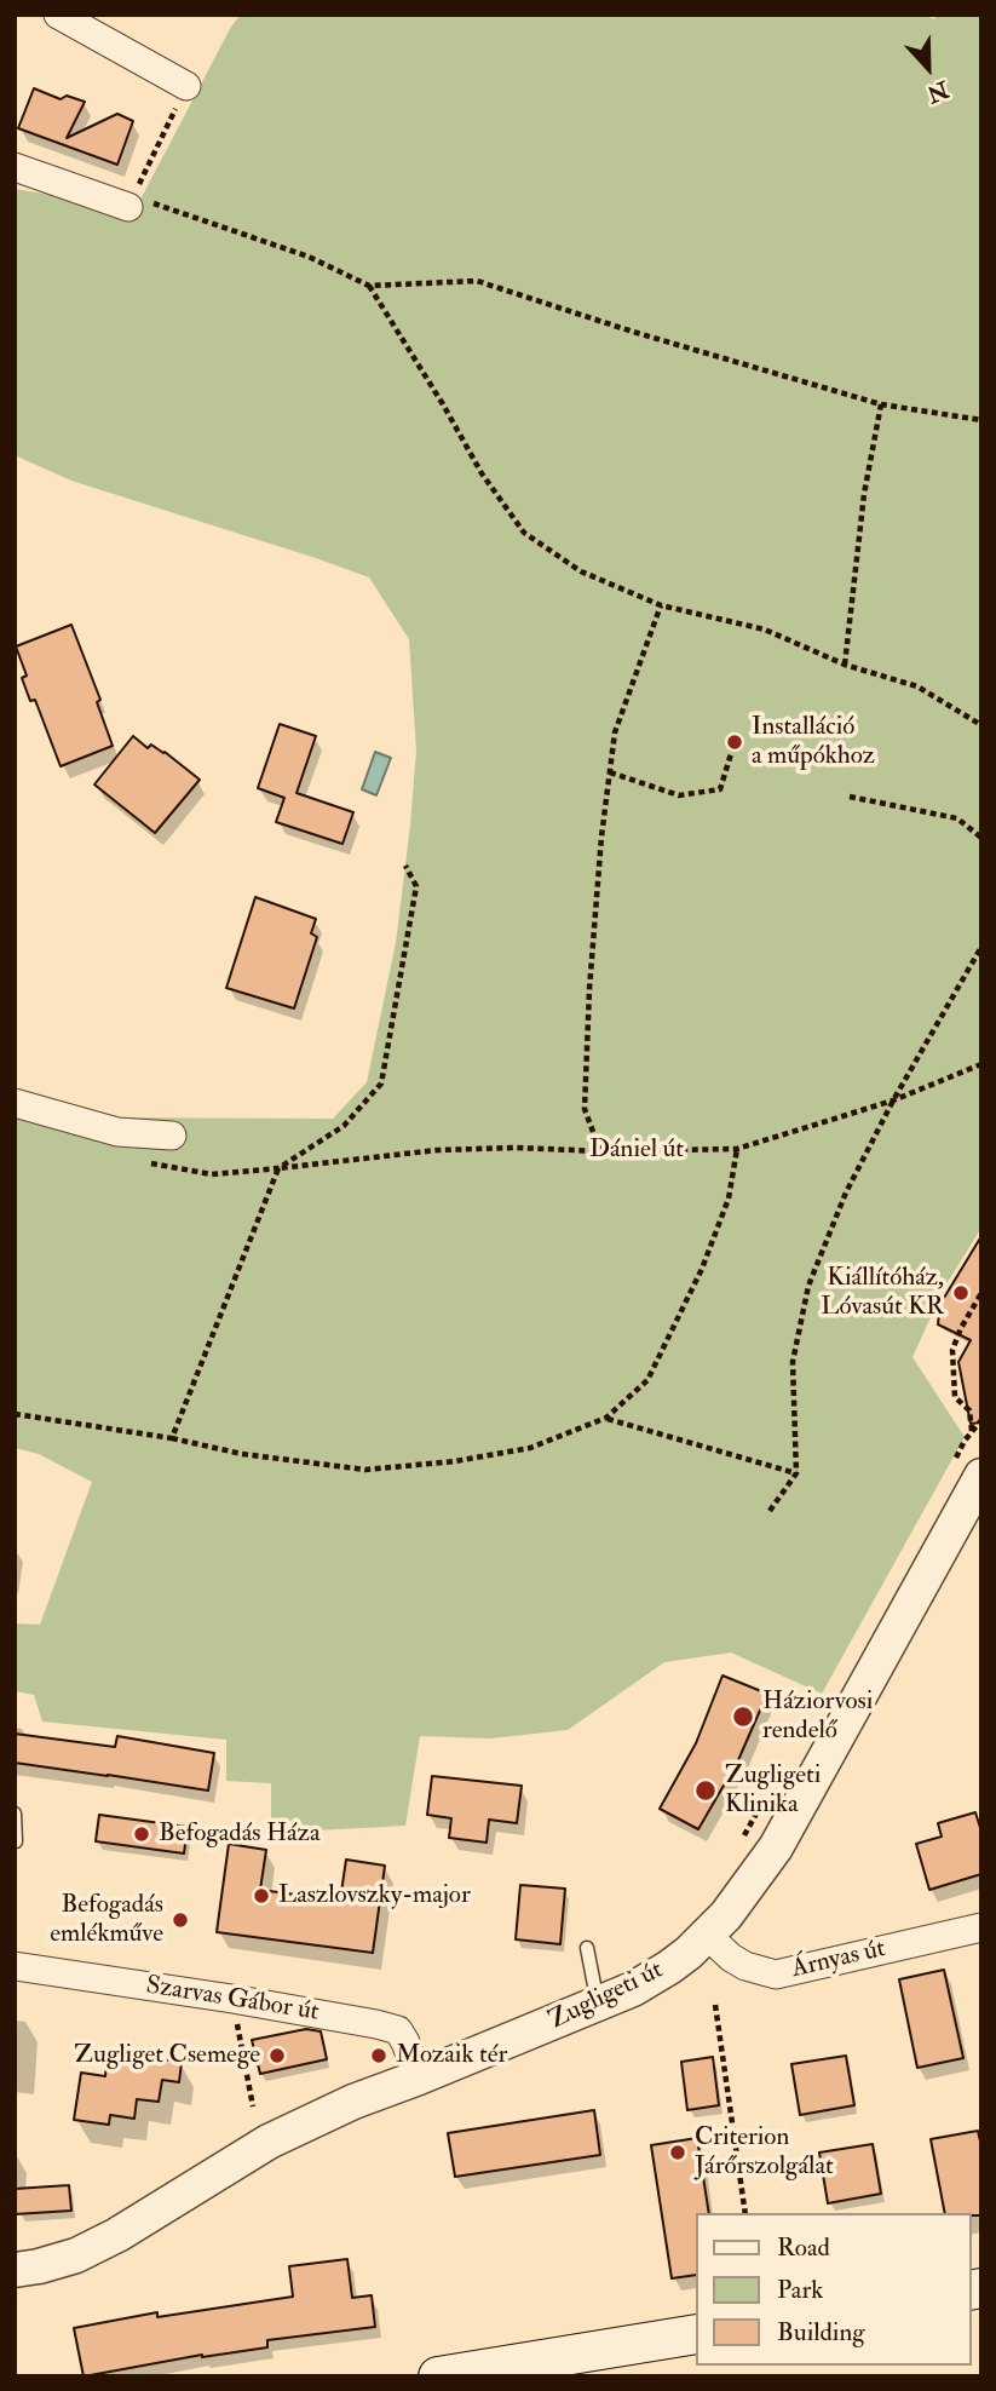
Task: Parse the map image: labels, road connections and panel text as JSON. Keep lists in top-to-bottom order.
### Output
{
  "streets": {
    "street": ["Árnyas út", "Zugligeti út", "Szarvas Gábor út"],
    "path": ["Dániel út"]
  },
  "crossings": [
    ["Árnyas út", "Zugligeti út"],
    ["Zugligeti út", "Szarvas Gábor út"]
  ],
  "places": [
    "Installáció a műpókhoz",
    "Kiállítóház, Lóvasút KR",
    "Háziorvosi rendelő",
    "Zugligeti Klinika",
    "Befogadás Háza",
    "Laszlovszky-major",
    "Befogadás emlékműve",
    "Zugliget Csemege",
    "Mozaik tér",
    "Criterion Járőrszolgálat"
  ],
  "legend": ["Road", "Park", "Building"],
  "north": "bottom"
}
